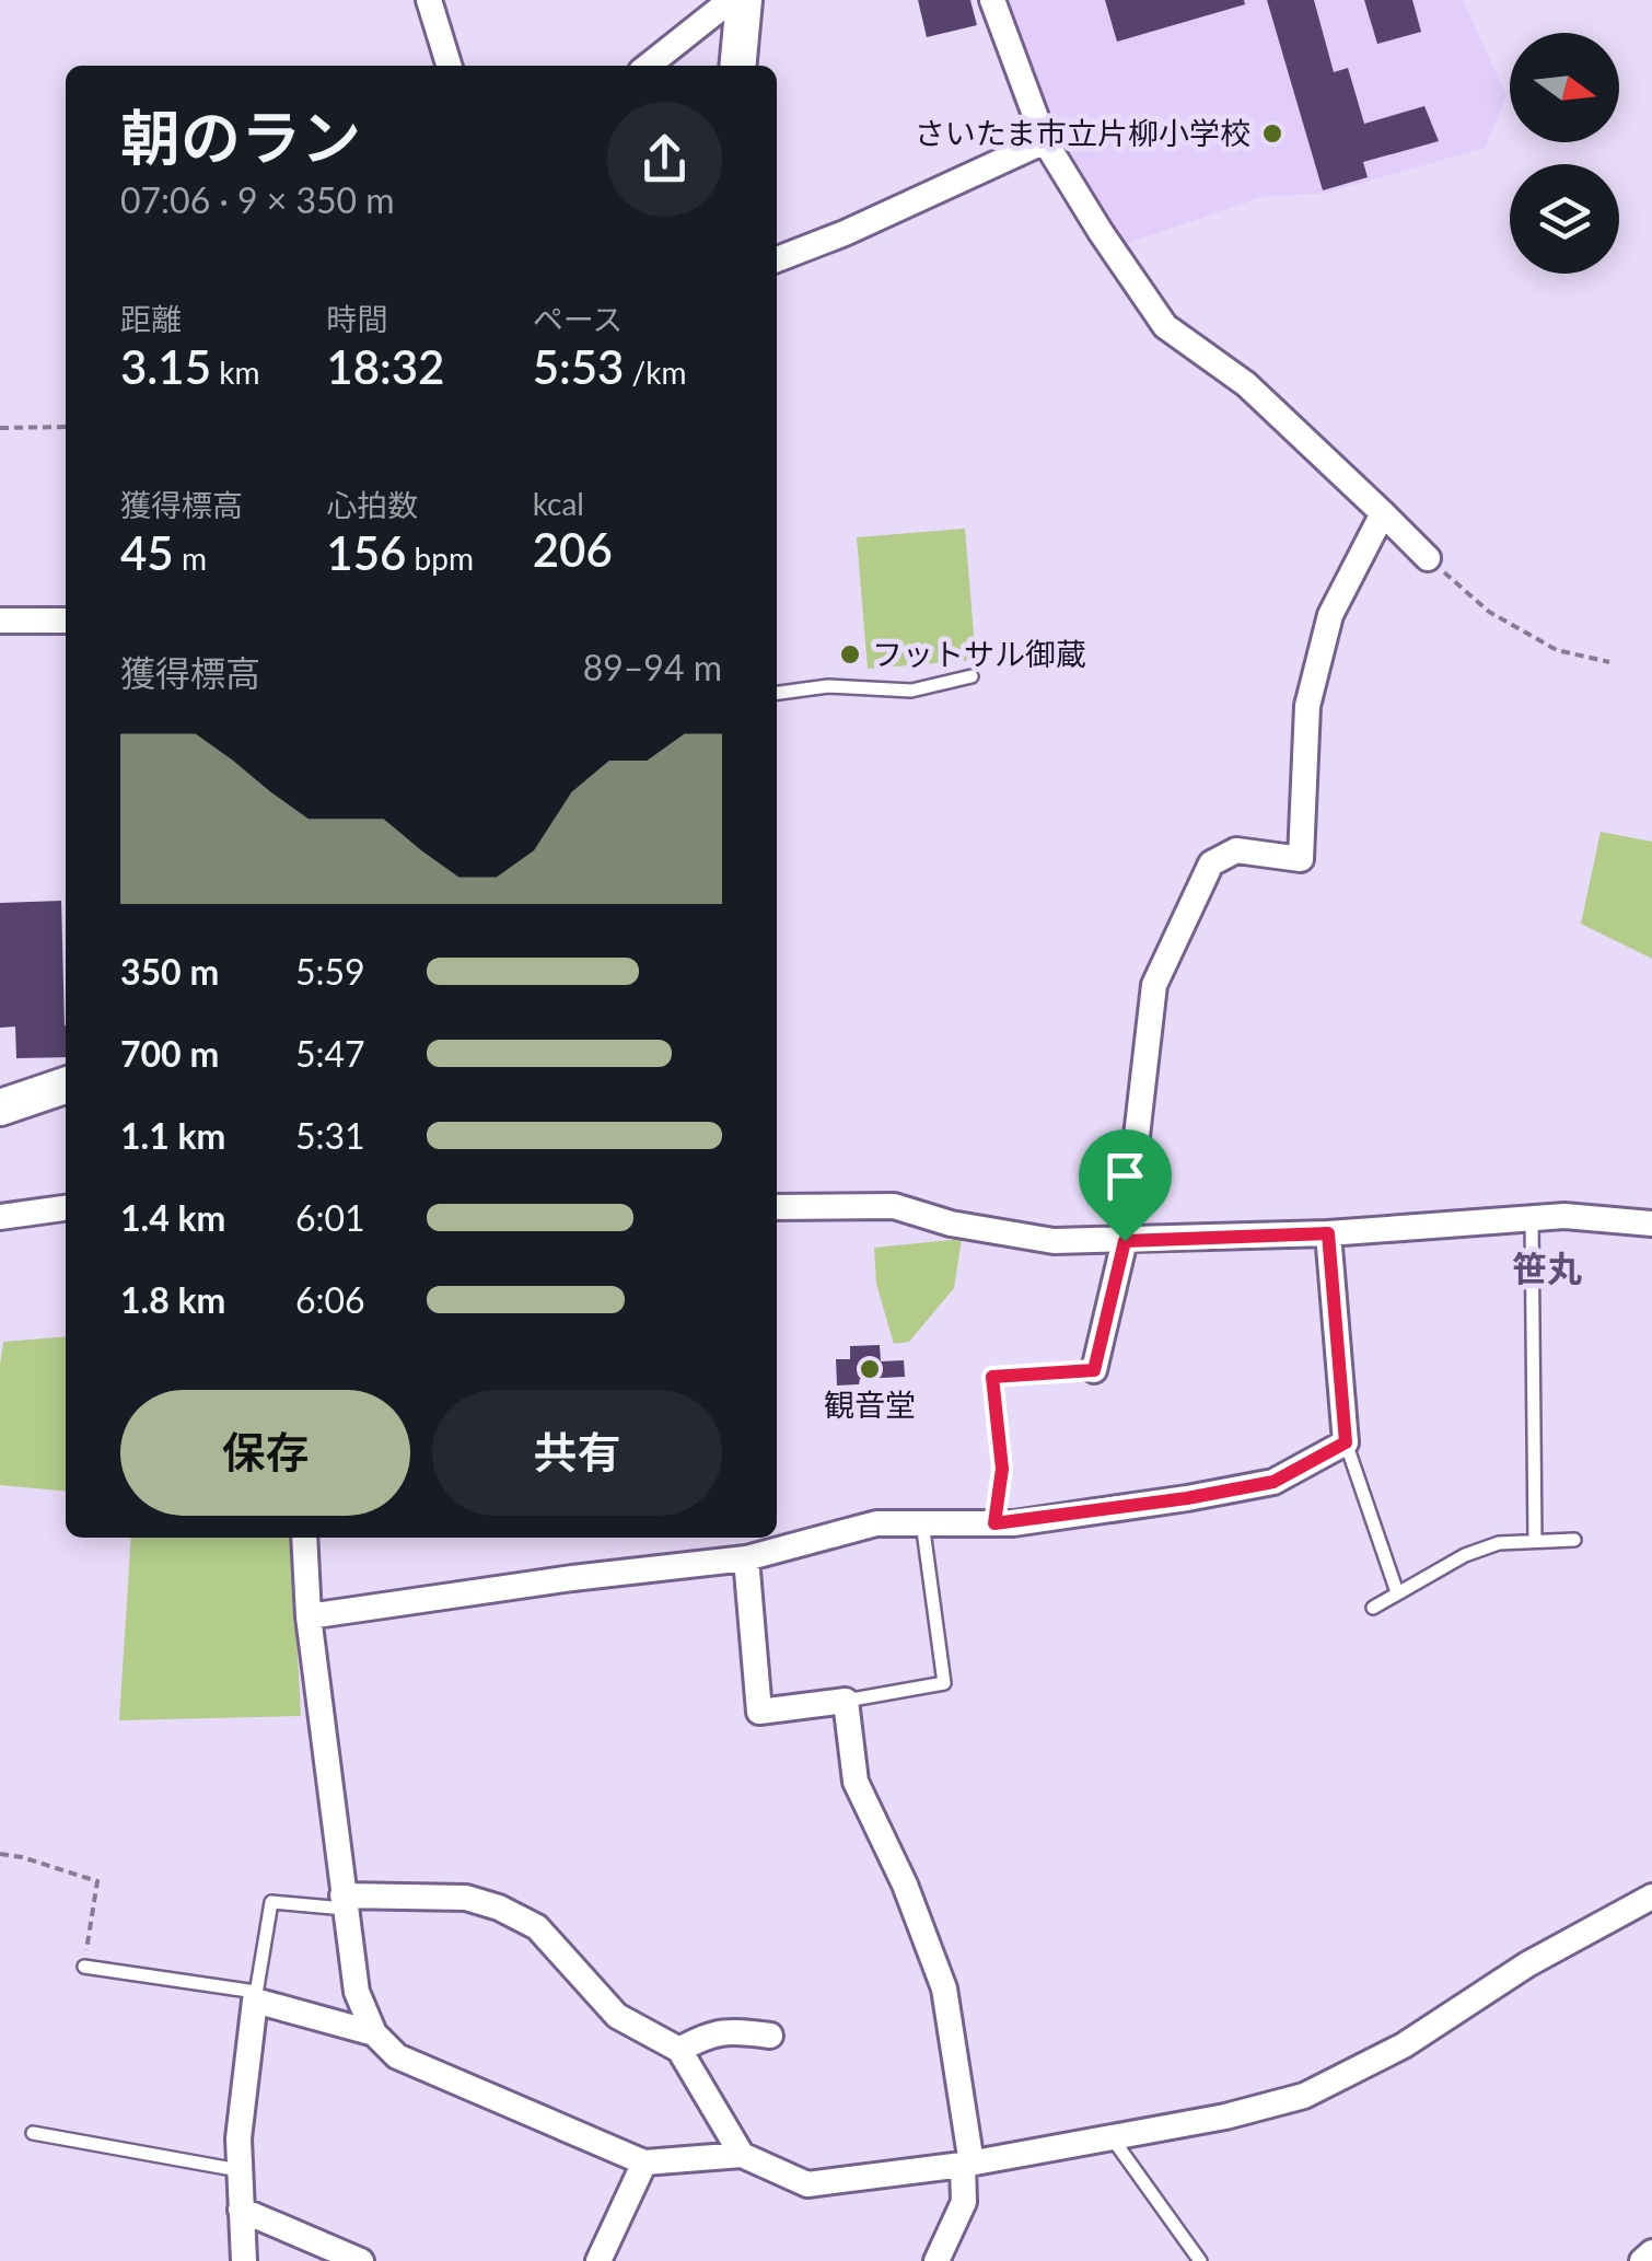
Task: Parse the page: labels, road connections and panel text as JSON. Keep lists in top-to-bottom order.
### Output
{
  "districts": ["笹丸"],
  "places": ["さいたま市立片柳小学校", "フットサル御蔵", "観音堂"],
  "north": "right",
  "page": {
    "heading": ["朝のラン", "07:06 · 9 × 350 m"],
    "stats": [
      ["距離", "3.15 km"],
      ["時間", "18:32"],
      ["ペース", "5:53 /km"],
      ["獲得標高", "45 m"],
      ["心拍数", "156 bpm"],
      ["kcal", "206"]
    ],
    "chart": ["獲得標高", "89–94 m"],
    "list": [
      {
        "name": "350 m",
        "note": "5:59"
      },
      {
        "name": "700 m",
        "note": "5:47"
      },
      {
        "name": "1.1 km",
        "note": "5:31"
      },
      {
        "name": "1.4 km",
        "note": "6:01"
      },
      {
        "name": "1.8 km",
        "note": "6:06"
      }
    ],
    "buttons": ["保存", "共有"]
  }
}
